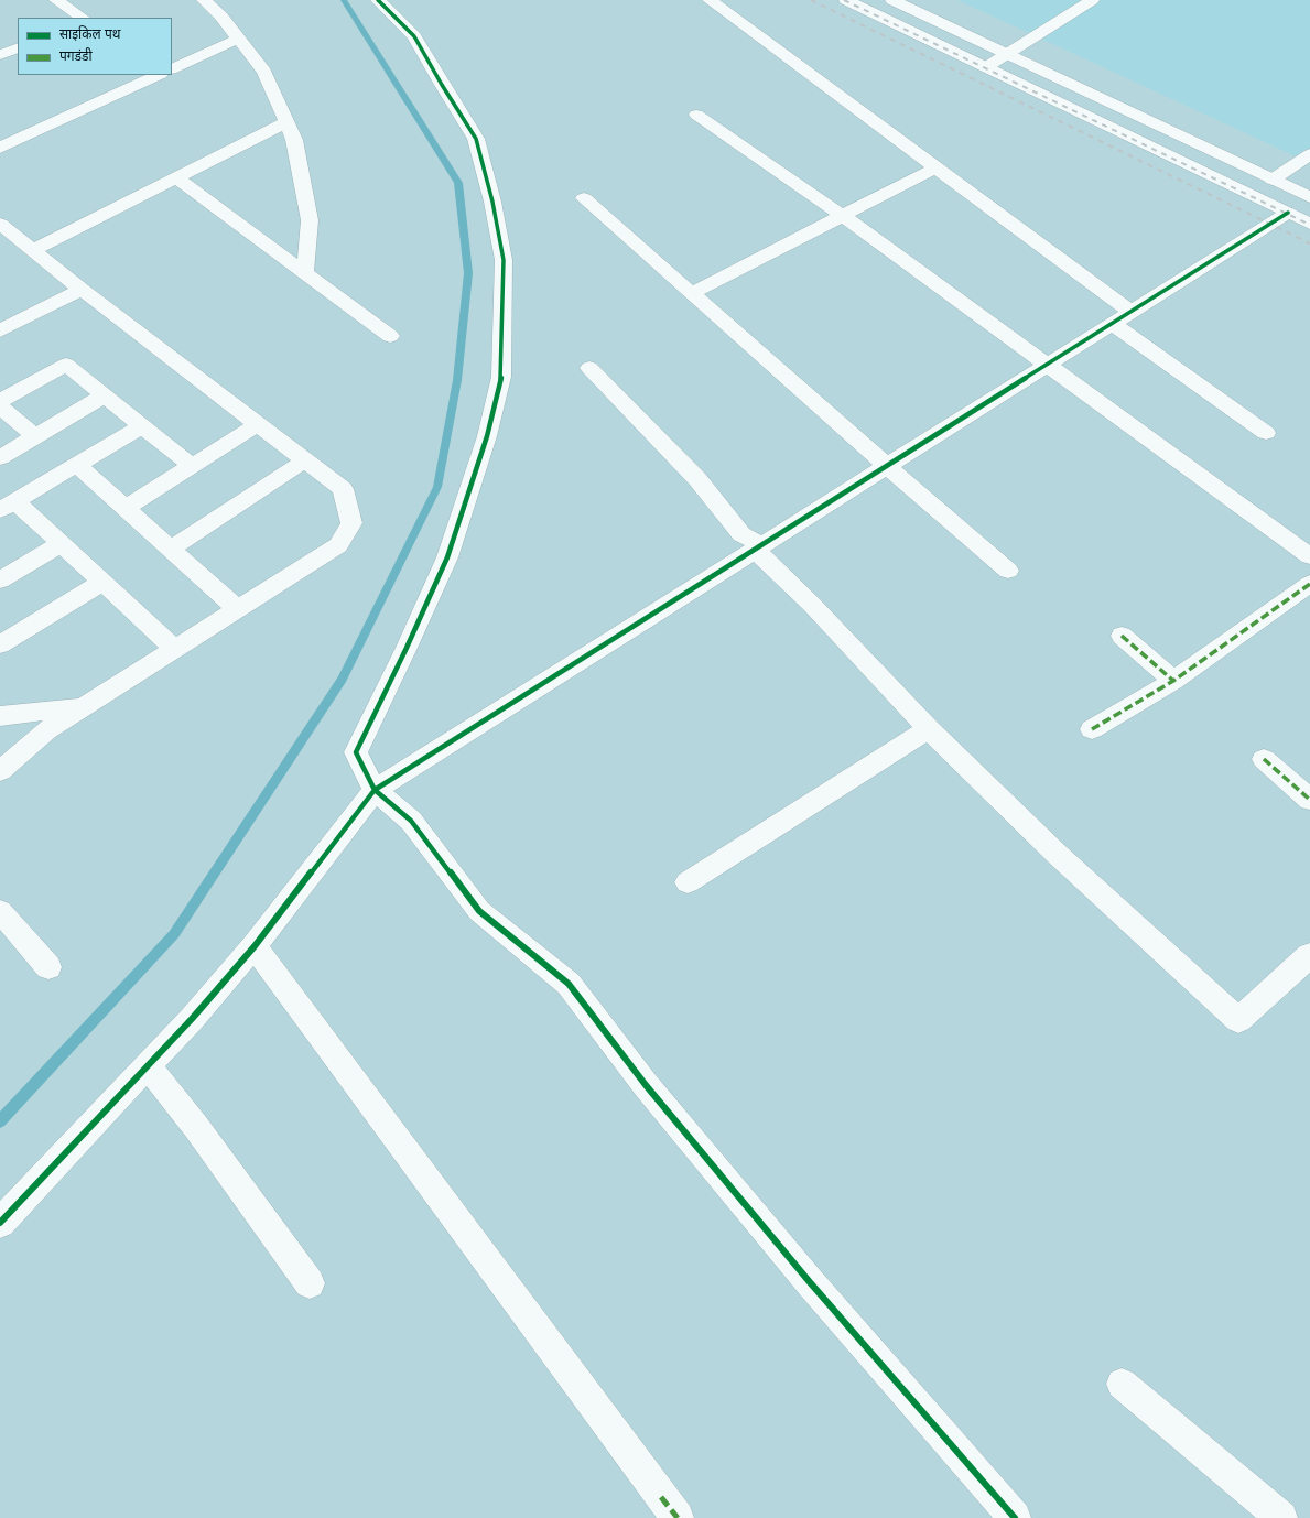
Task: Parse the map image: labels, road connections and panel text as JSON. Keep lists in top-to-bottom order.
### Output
{
  "legend": ["साइकिल पथ", "पगडंडी"]
}
